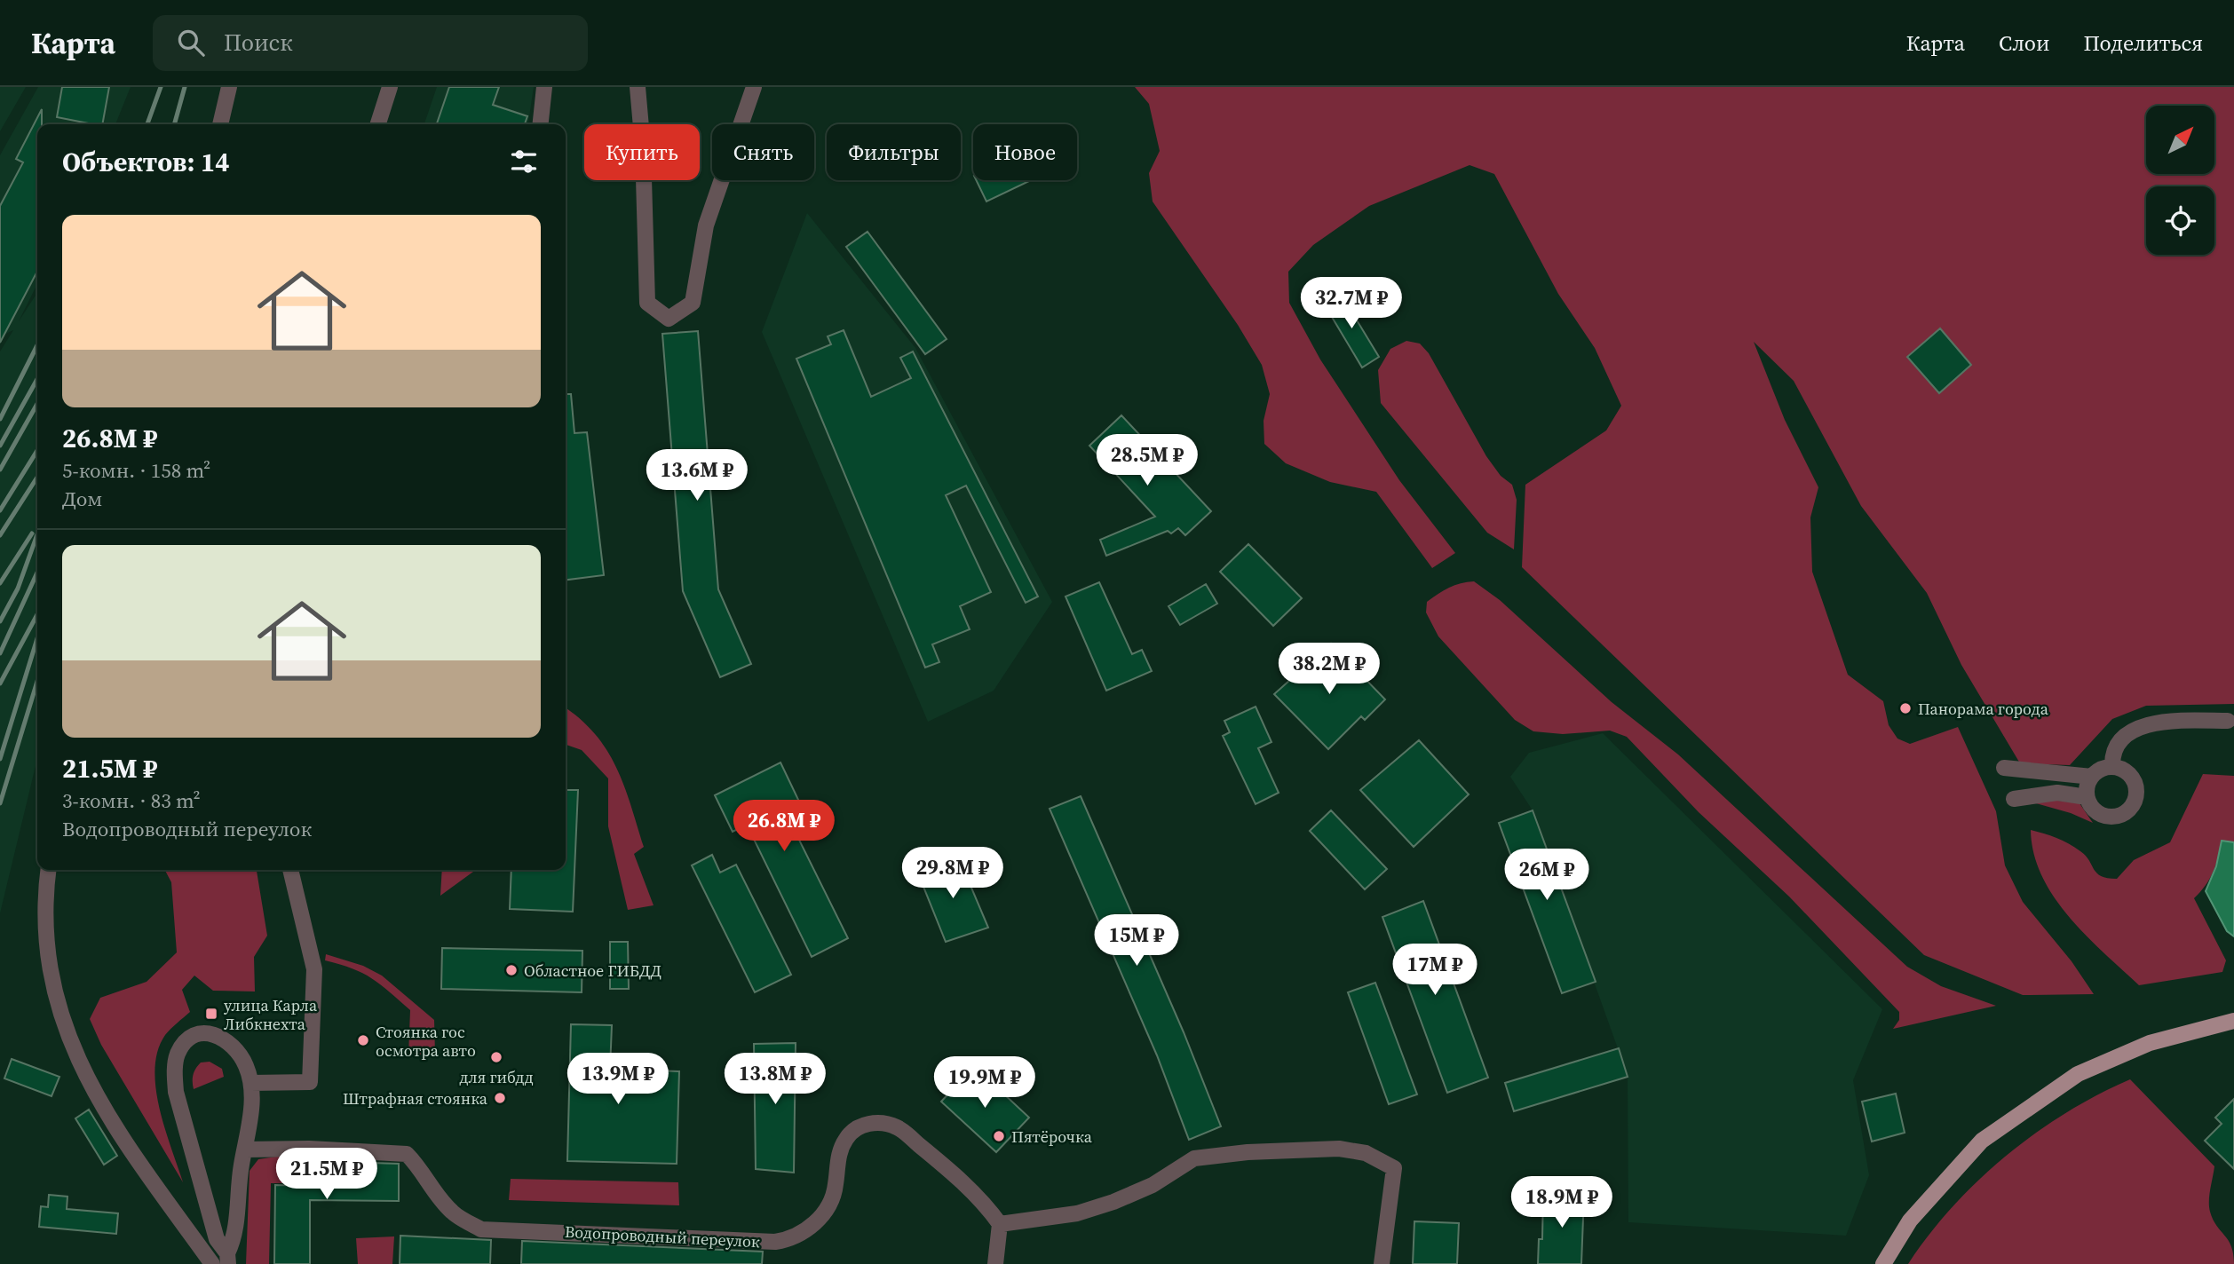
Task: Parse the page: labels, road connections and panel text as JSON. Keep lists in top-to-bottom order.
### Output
{
  "streets": {
    "street": ["Водопроводный переулок"]
  },
  "places": {
    "other": [
      "Панорама города",
      "Областное ГИБДД",
      "Стоянка гос осмотра авто",
      "для гибдд",
      "Штрафная стоянка",
      "Пятёрочка"
    ],
    "transit": ["улица Карла Либкнехта"]
  },
  "north": "top right",
  "page": {
    "header": "Карта",
    "search": "Поиск",
    "nav": ["Карта", "Слои", "Поделиться"],
    "chip": [
      "Купить",
      "Снять",
      "Фильтры",
      "Новое"
    ],
    "heading": "Объектов: 14",
    "list": [
      {
        "name": "26.8M ₽",
        "note": "5-комн. · 158 m² · Дом"
      },
      {
        "name": "21.5M ₽",
        "note": "3-комн. · 83 m² · Водопроводный переулок"
      }
    ],
    "price": [
      "32.7M ₽",
      "28.5M ₽",
      "13.6M ₽",
      "38.2M ₽",
      "26.8M ₽",
      "29.8M ₽",
      "26M ₽",
      "15M ₽",
      "17M ₽",
      "13.9M ₽",
      "13.8M ₽",
      "19.9M ₽",
      "21.5M ₽",
      "18.9M ₽"
    ]
  }
}
